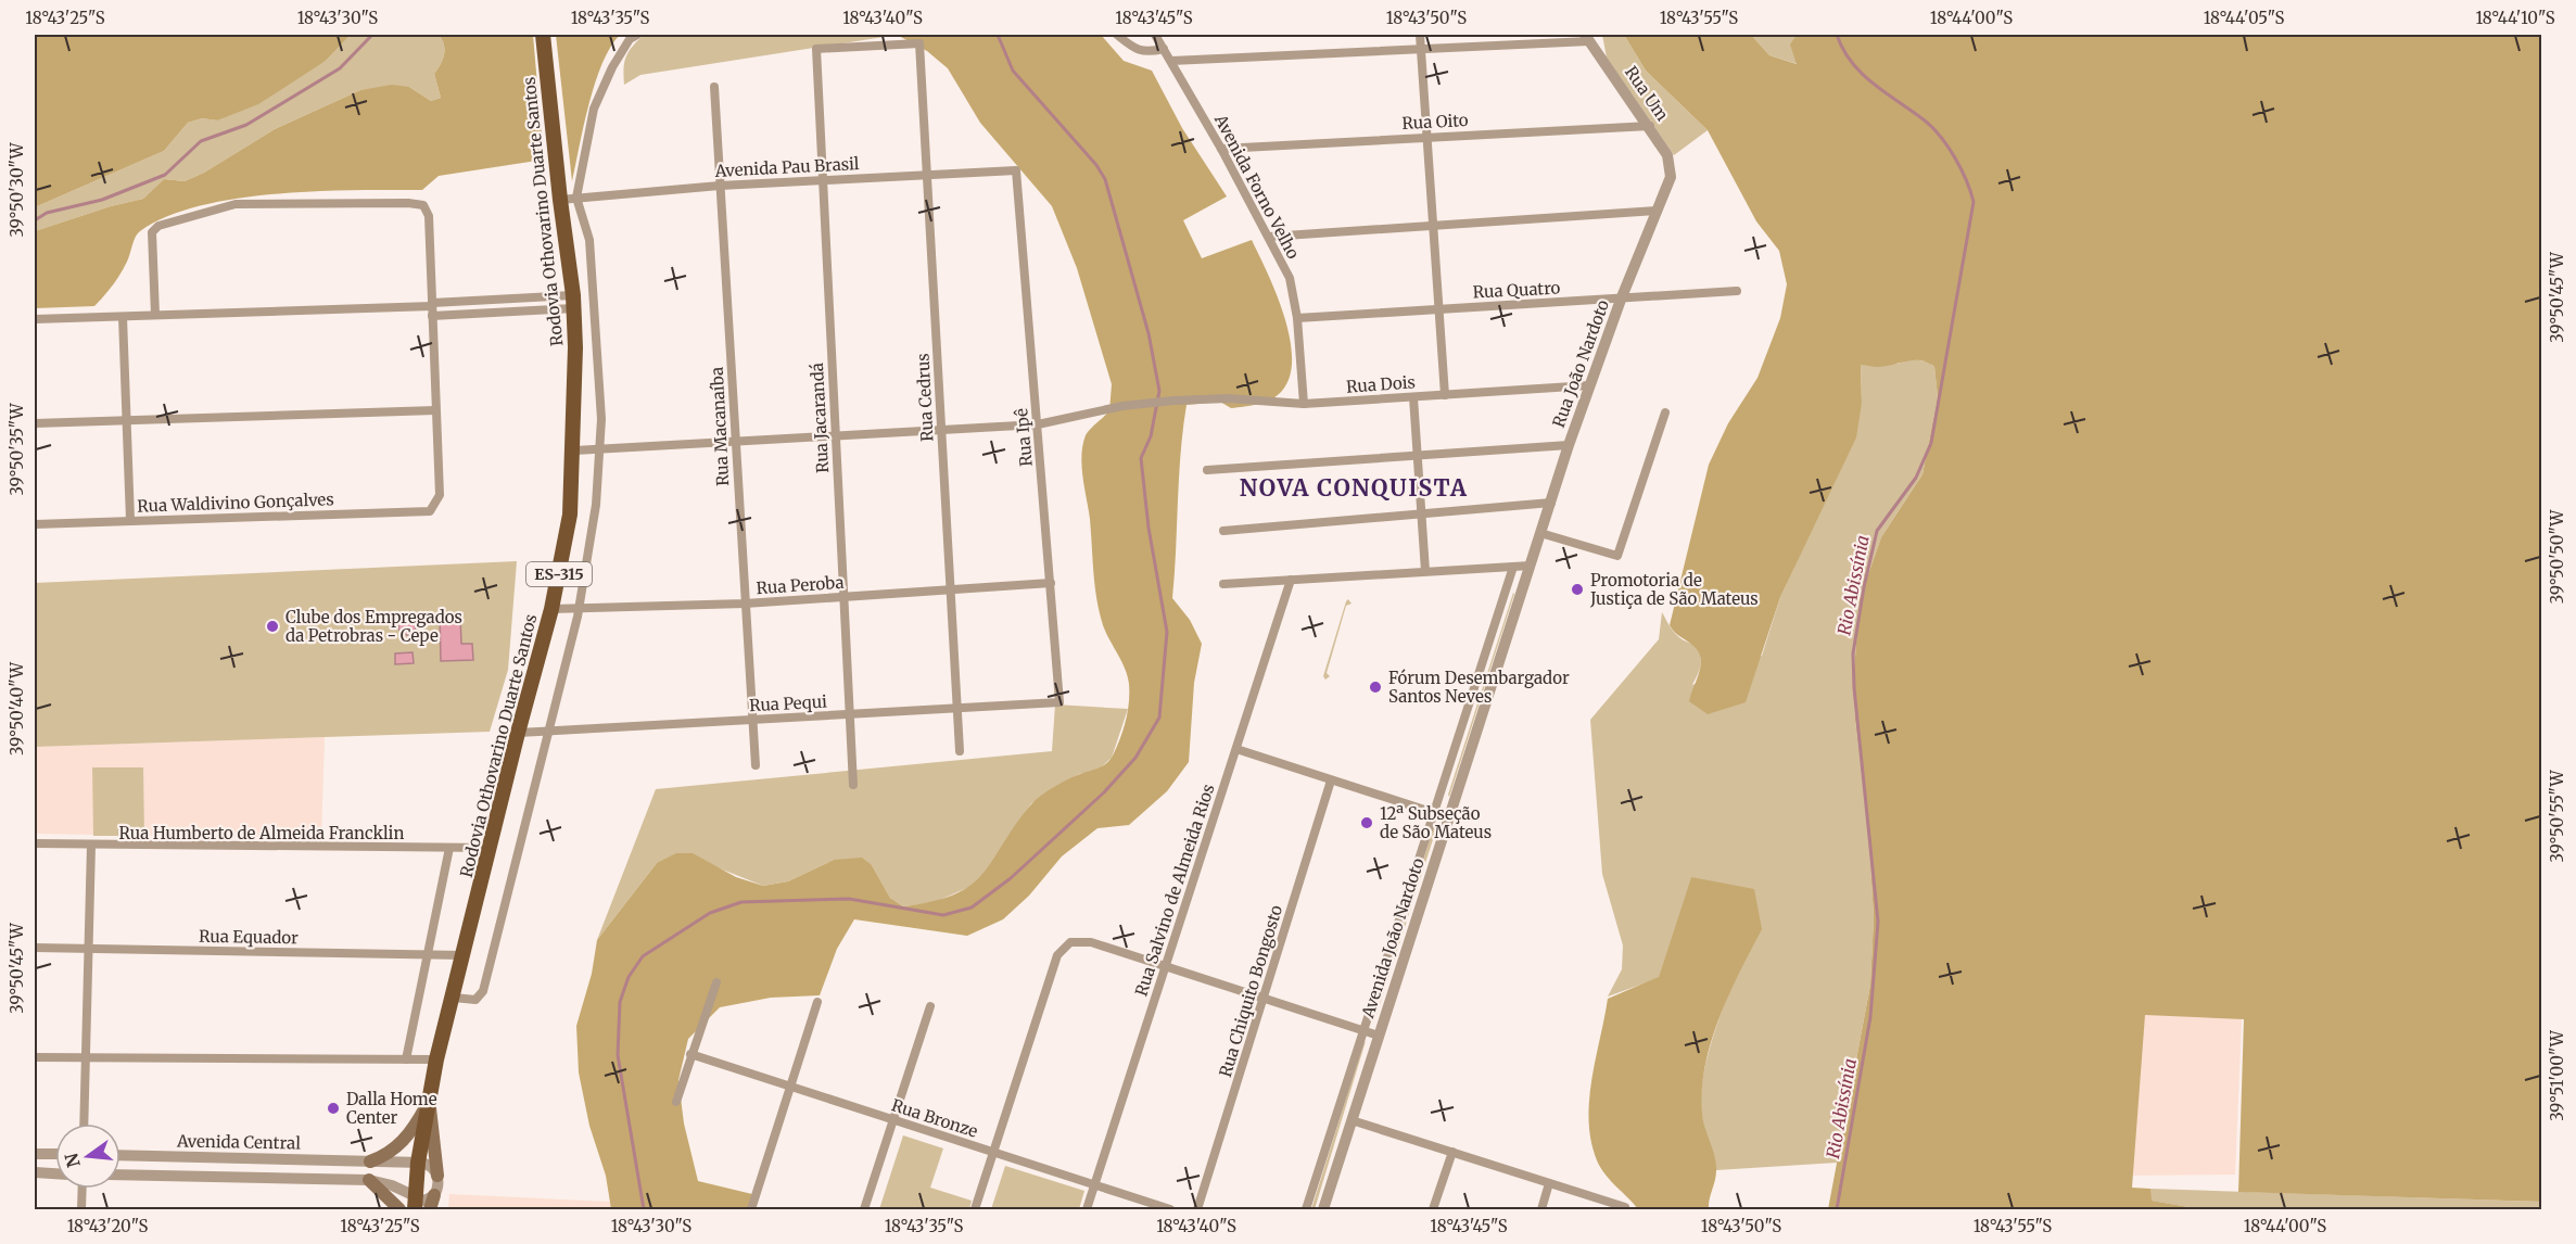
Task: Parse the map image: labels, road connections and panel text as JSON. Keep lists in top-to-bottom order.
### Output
{
  "streets": {
    "main road": ["Rodovia Othovarino Duarte Santos", "ES-315"],
    "street": [
      "Rua Um",
      "Rua Oito",
      "Avenida Pau Brasil",
      "Avenida Forno Velho",
      "Rua Quatro",
      "Rua João Nardoto",
      "Rua Dois",
      "Rua Cedrus",
      "Rua Jacarandá",
      "Rua Macanaíba",
      "Rua Ipê",
      "Rua Waldivino Gonçalves",
      "Rua Peroba",
      "Rua Pequi",
      "Rua Humberto de Almeida Francklin",
      "Rua Salvino de Almeida Rios",
      "Rua Equador",
      "Avenida João Nardoto",
      "Rua Chiquito Bongosto",
      "Rua Bronze",
      "Avenida Central"
    ]
  },
  "crossings": [
    ["Rua Um", "Rua Oito"],
    ["Rua Um", "Rua João Nardoto"],
    ["Rua Oito", "Avenida Forno Velho"],
    ["Avenida Pau Brasil", "Rodovia Othovarino Duarte Santos"],
    ["Avenida Pau Brasil", "Rua Cedrus"],
    ["Avenida Pau Brasil", "Rua Jacarandá"],
    ["Avenida Pau Brasil", "Rua Macanaíba"],
    ["Avenida Pau Brasil", "Rua Ipê"],
    ["Avenida Forno Velho", "Rua Quatro"],
    ["Avenida Forno Velho", "Rua Dois"],
    ["Rodovia Othovarino Duarte Santos", "Rua Peroba"],
    ["Rodovia Othovarino Duarte Santos", "Rua Pequi"],
    ["Rodovia Othovarino Duarte Santos", "Rua Humberto de Almeida Francklin"],
    ["Rodovia Othovarino Duarte Santos", "Rua Equador"],
    ["Rodovia Othovarino Duarte Santos", "Avenida Central"],
    ["Rua Quatro", "Rua João Nardoto"],
    ["Rua João Nardoto", "Rua Dois"],
    ["Rua João Nardoto", "Avenida João Nardoto"],
    ["Rua Dois", "Rua Ipê"],
    ["Rua Cedrus", "Rua Jacarandá"],
    ["Rua Cedrus", "Rua Peroba"],
    ["Rua Cedrus", "Rua Pequi"],
    ["Rua Jacarandá", "Rua Peroba"],
    ["Rua Jacarandá", "Rua Pequi"],
    ["Rua Macanaíba", "Rua Peroba"],
    ["Rua Macanaíba", "Rua Pequi"],
    ["Rua Ipê", "Rua Peroba"],
    ["Rua Ipê", "Rua Pequi"],
    ["Rua Salvino de Almeida Rios", "Rua Bronze"]
  ],
  "districts": ["NOVA CONQUISTA"],
  "water": ["Rio Abissínia"],
  "places": [
    "Promotoria de Justiça de São Mateus",
    "Clube dos Empregados da Petrobras - Cepe",
    "Fórum Desembargador Santos Neves",
    "12ª Subseção de São Mateus",
    "Dalla Home Center"
  ],
  "north": "left",
  "coordinates": [
    "18°43'25\"S",
    "18°43'30\"S",
    "18°43'35\"S",
    "18°43'40\"S",
    "18°43'45\"S",
    "18°43'50\"S",
    "18°43'55\"S",
    "18°44'00\"S",
    "18°44'05\"S",
    "18°44'10\"S",
    "39°50'30\"W",
    "39°50'45\"W",
    "39°50'35\"W",
    "39°50'50\"W",
    "39°50'40\"W",
    "39°50'55\"W",
    "39°51'00\"W",
    "18°43'20\"S"
  ]
}
